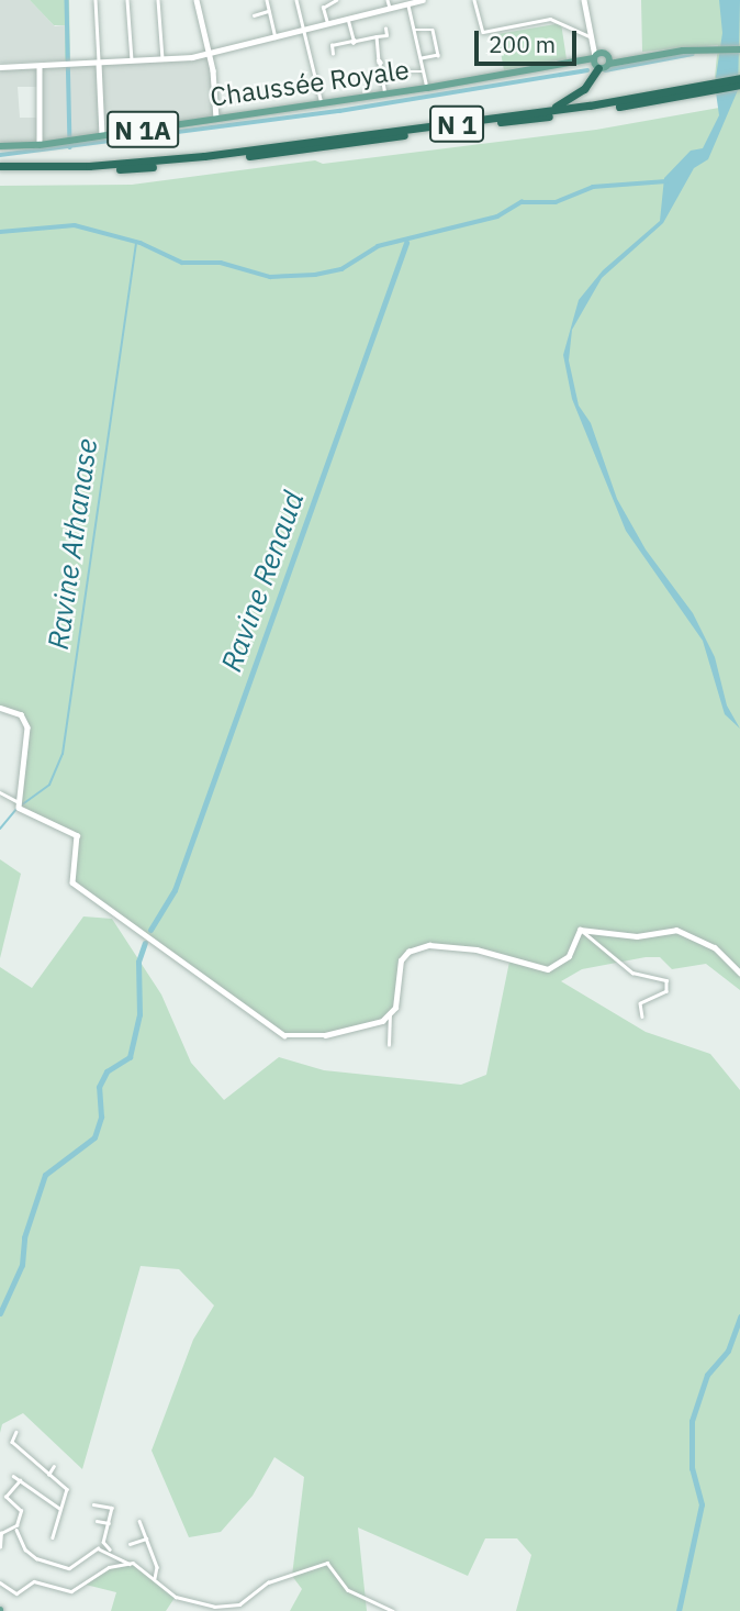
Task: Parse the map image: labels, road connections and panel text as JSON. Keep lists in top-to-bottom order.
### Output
{
  "streets": {
    "highway": ["N 1"],
    "main road": ["Chaussée Royale", "N 1A"]
  },
  "water": ["Ravine Athanase", "Ravine Renaud"],
  "scale_bar": "200 m"
}
